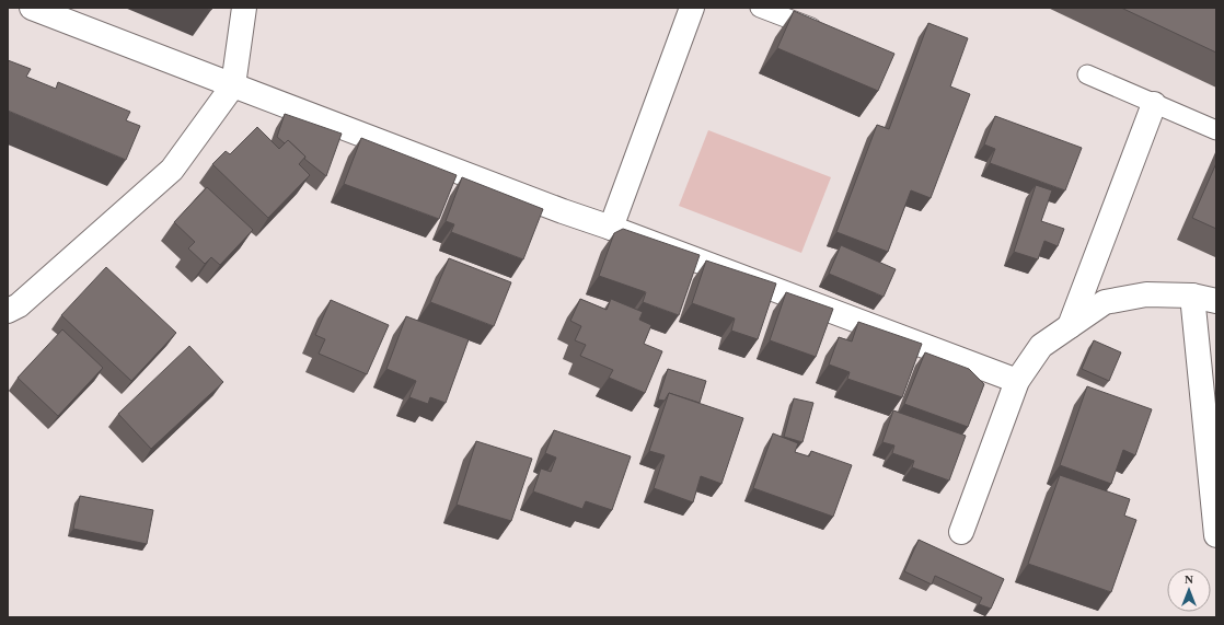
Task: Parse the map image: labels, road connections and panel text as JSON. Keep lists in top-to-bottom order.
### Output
{
  "north": "top"
}
